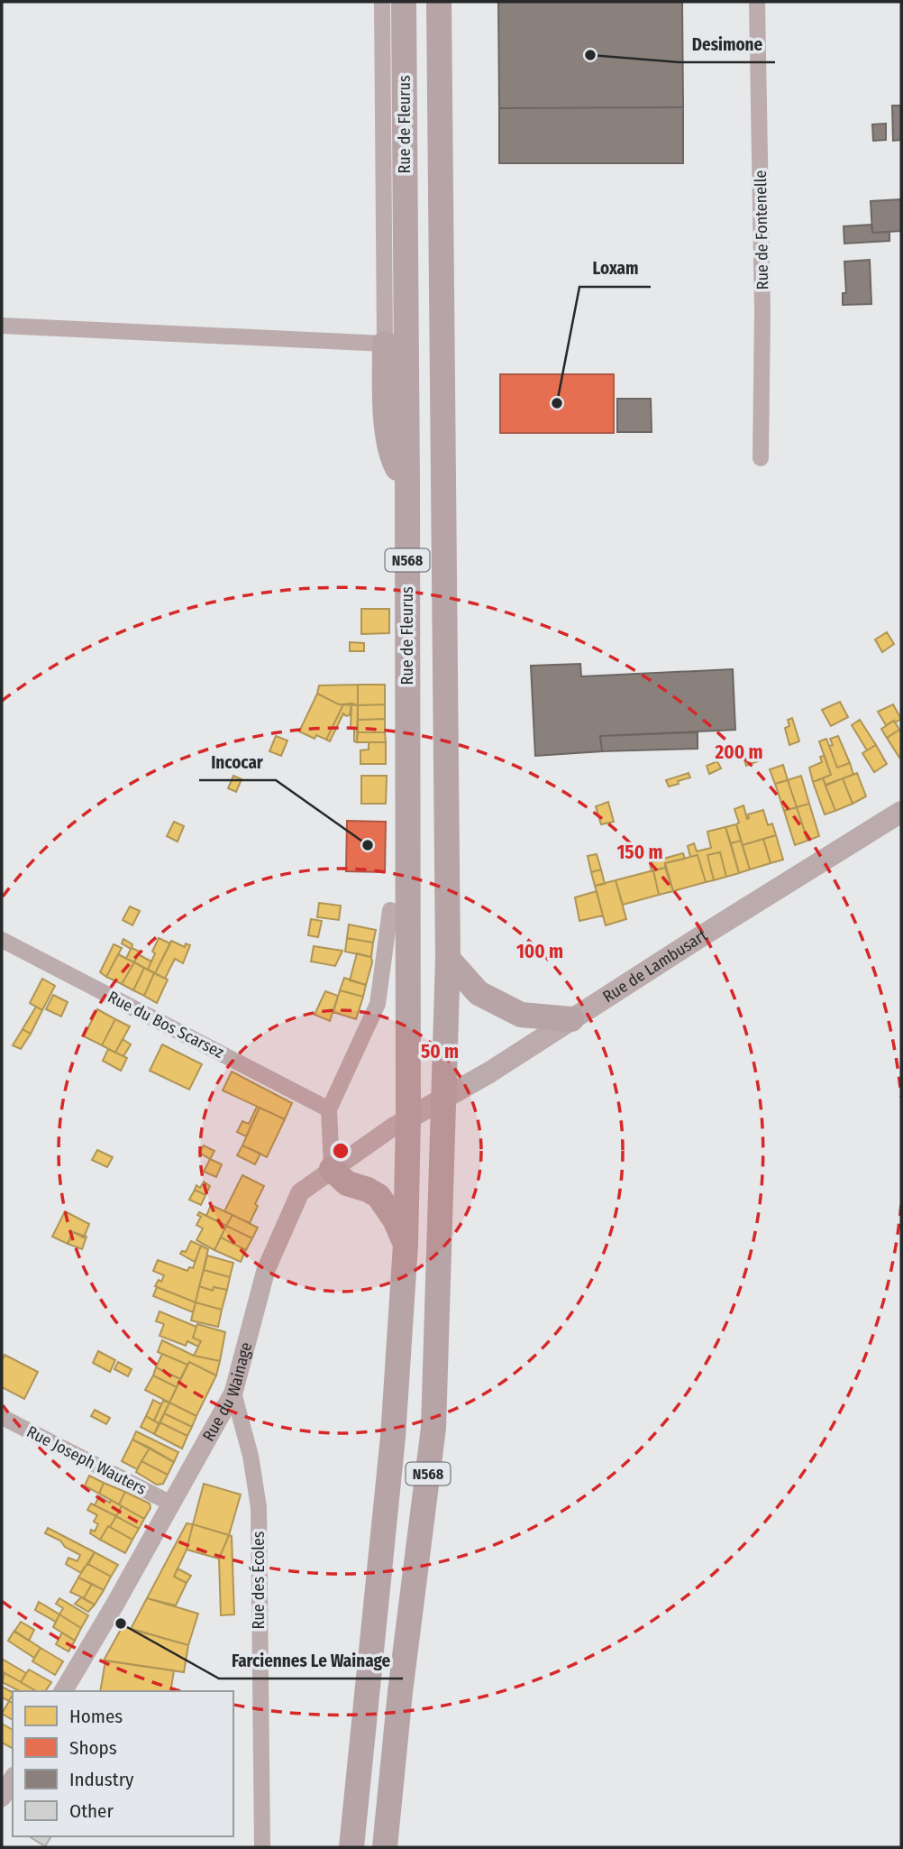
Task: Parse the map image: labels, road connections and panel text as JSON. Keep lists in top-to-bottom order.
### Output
{
  "streets": {
    "highway": ["Rue de Fleurus", "N568"],
    "main road": ["Rue de Lambusart"],
    "street": [
      "Rue de Fontenelle",
      "Rue du Bos Scarsez",
      "Rue du Wainage",
      "Rue Joseph Wauters",
      "Rue des Écoles"
    ]
  },
  "crossings": [
    ["Rue de Fleurus", "N568"],
    ["Rue de Fleurus", "Rue de Lambusart"],
    ["Rue de Fleurus", "Rue du Wainage"],
    ["N568", "Rue de Lambusart"],
    ["N568", "Rue du Wainage"],
    ["Rue de Lambusart", "Rue du Wainage"],
    ["Rue du Wainage", "Rue Joseph Wauters"],
    ["Rue du Wainage", "Rue des Écoles"]
  ],
  "places": [
    "Desimone",
    "Loxam",
    "Incocar",
    "Farciennes Le Wainage"
  ],
  "legend": [
    "Homes",
    "Shops",
    "Industry",
    "Other"
  ],
  "rings": [
    "200 m",
    "150 m",
    "100 m",
    "50 m"
  ]
}
